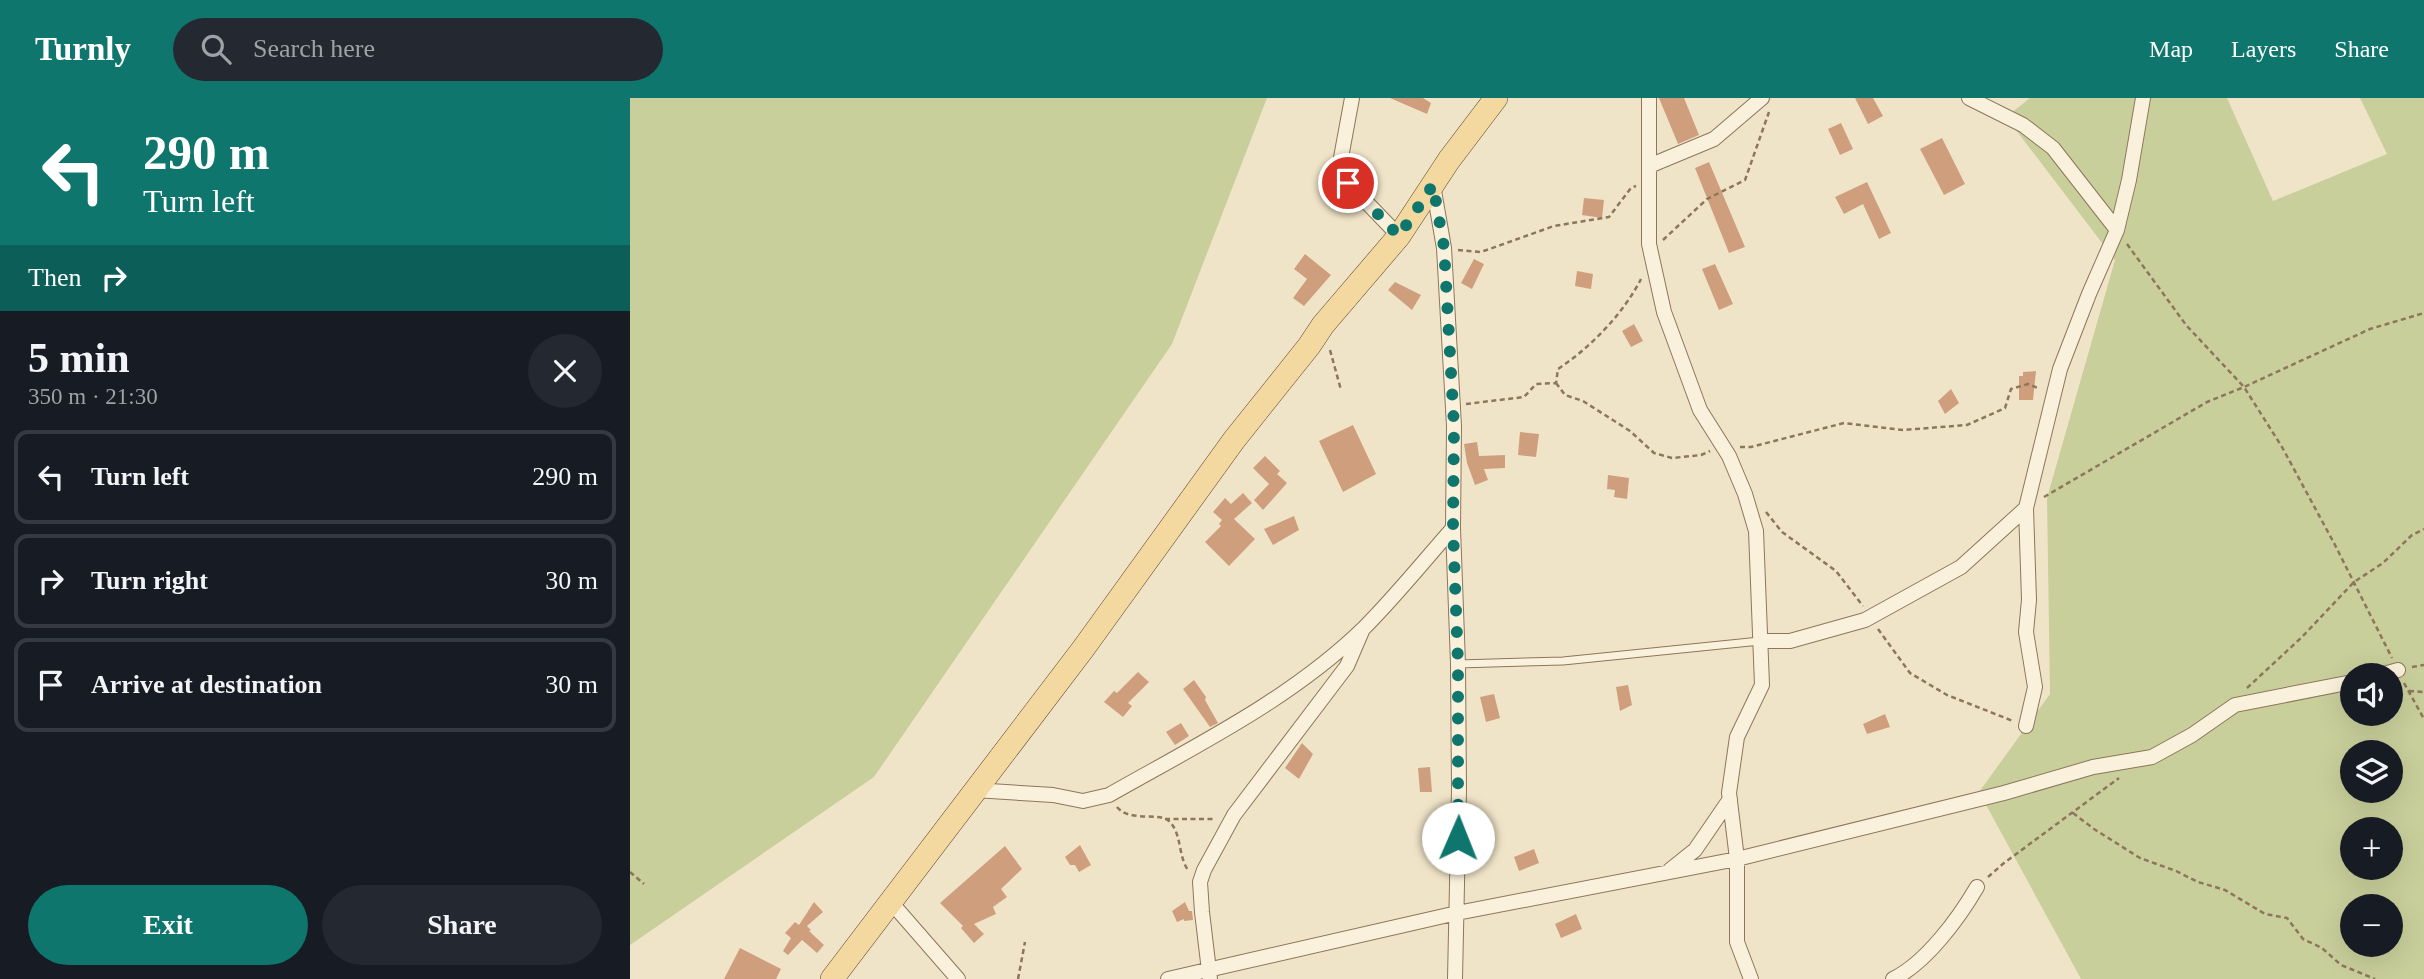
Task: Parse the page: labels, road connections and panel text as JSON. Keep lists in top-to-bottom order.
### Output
{
  "page": {
    "header": "Turnly",
    "search": "Search here",
    "nav": ["Map", "Layers", "Share"],
    "turn": ["290 m", "Turn left"],
    "then": "Then",
    "heading": ["5 min", "350 m · 21:30"],
    "list": [
      {
        "name": "Turn left",
        "value": "290 m"
      },
      {
        "name": "Turn right",
        "value": "30 m"
      },
      {
        "name": "Arrive at destination",
        "value": "30 m"
      }
    ],
    "map_buttons": ["+", "−"],
    "buttons": ["Exit", "Share"]
  }
}
